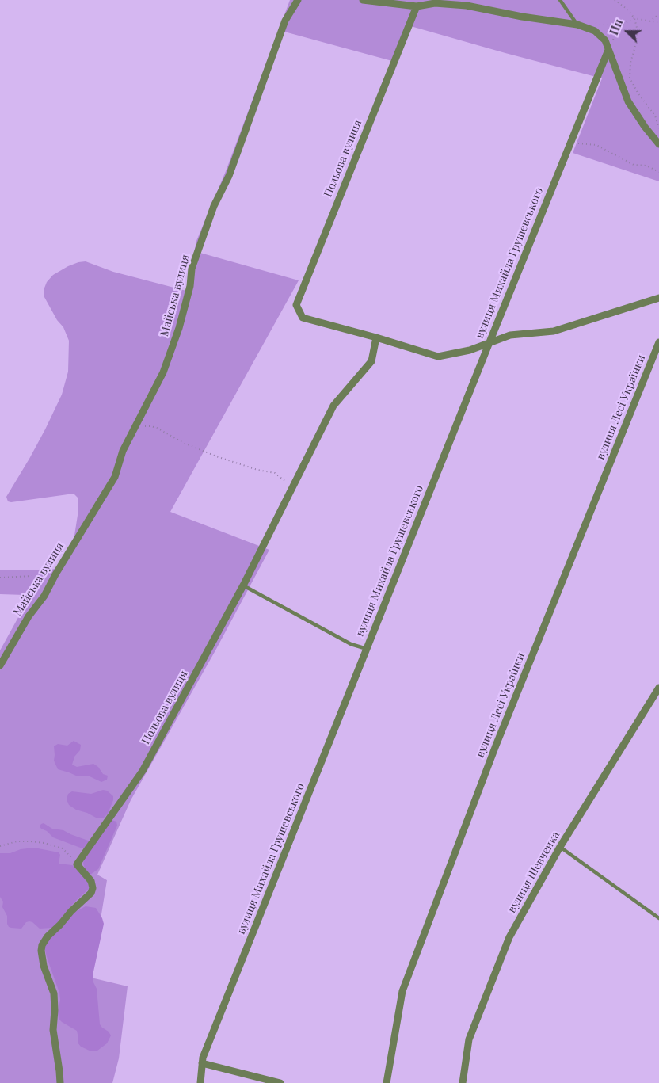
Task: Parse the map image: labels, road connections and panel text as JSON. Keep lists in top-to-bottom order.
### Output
{
  "streets": {
    "street": [
      "Польова вулиця",
      "вулиця Михайла Грушевського",
      "Майська вулиця",
      "вулиця Лесі Українки",
      "вулиця Шевченка"
    ]
  },
  "north": "left"
}
